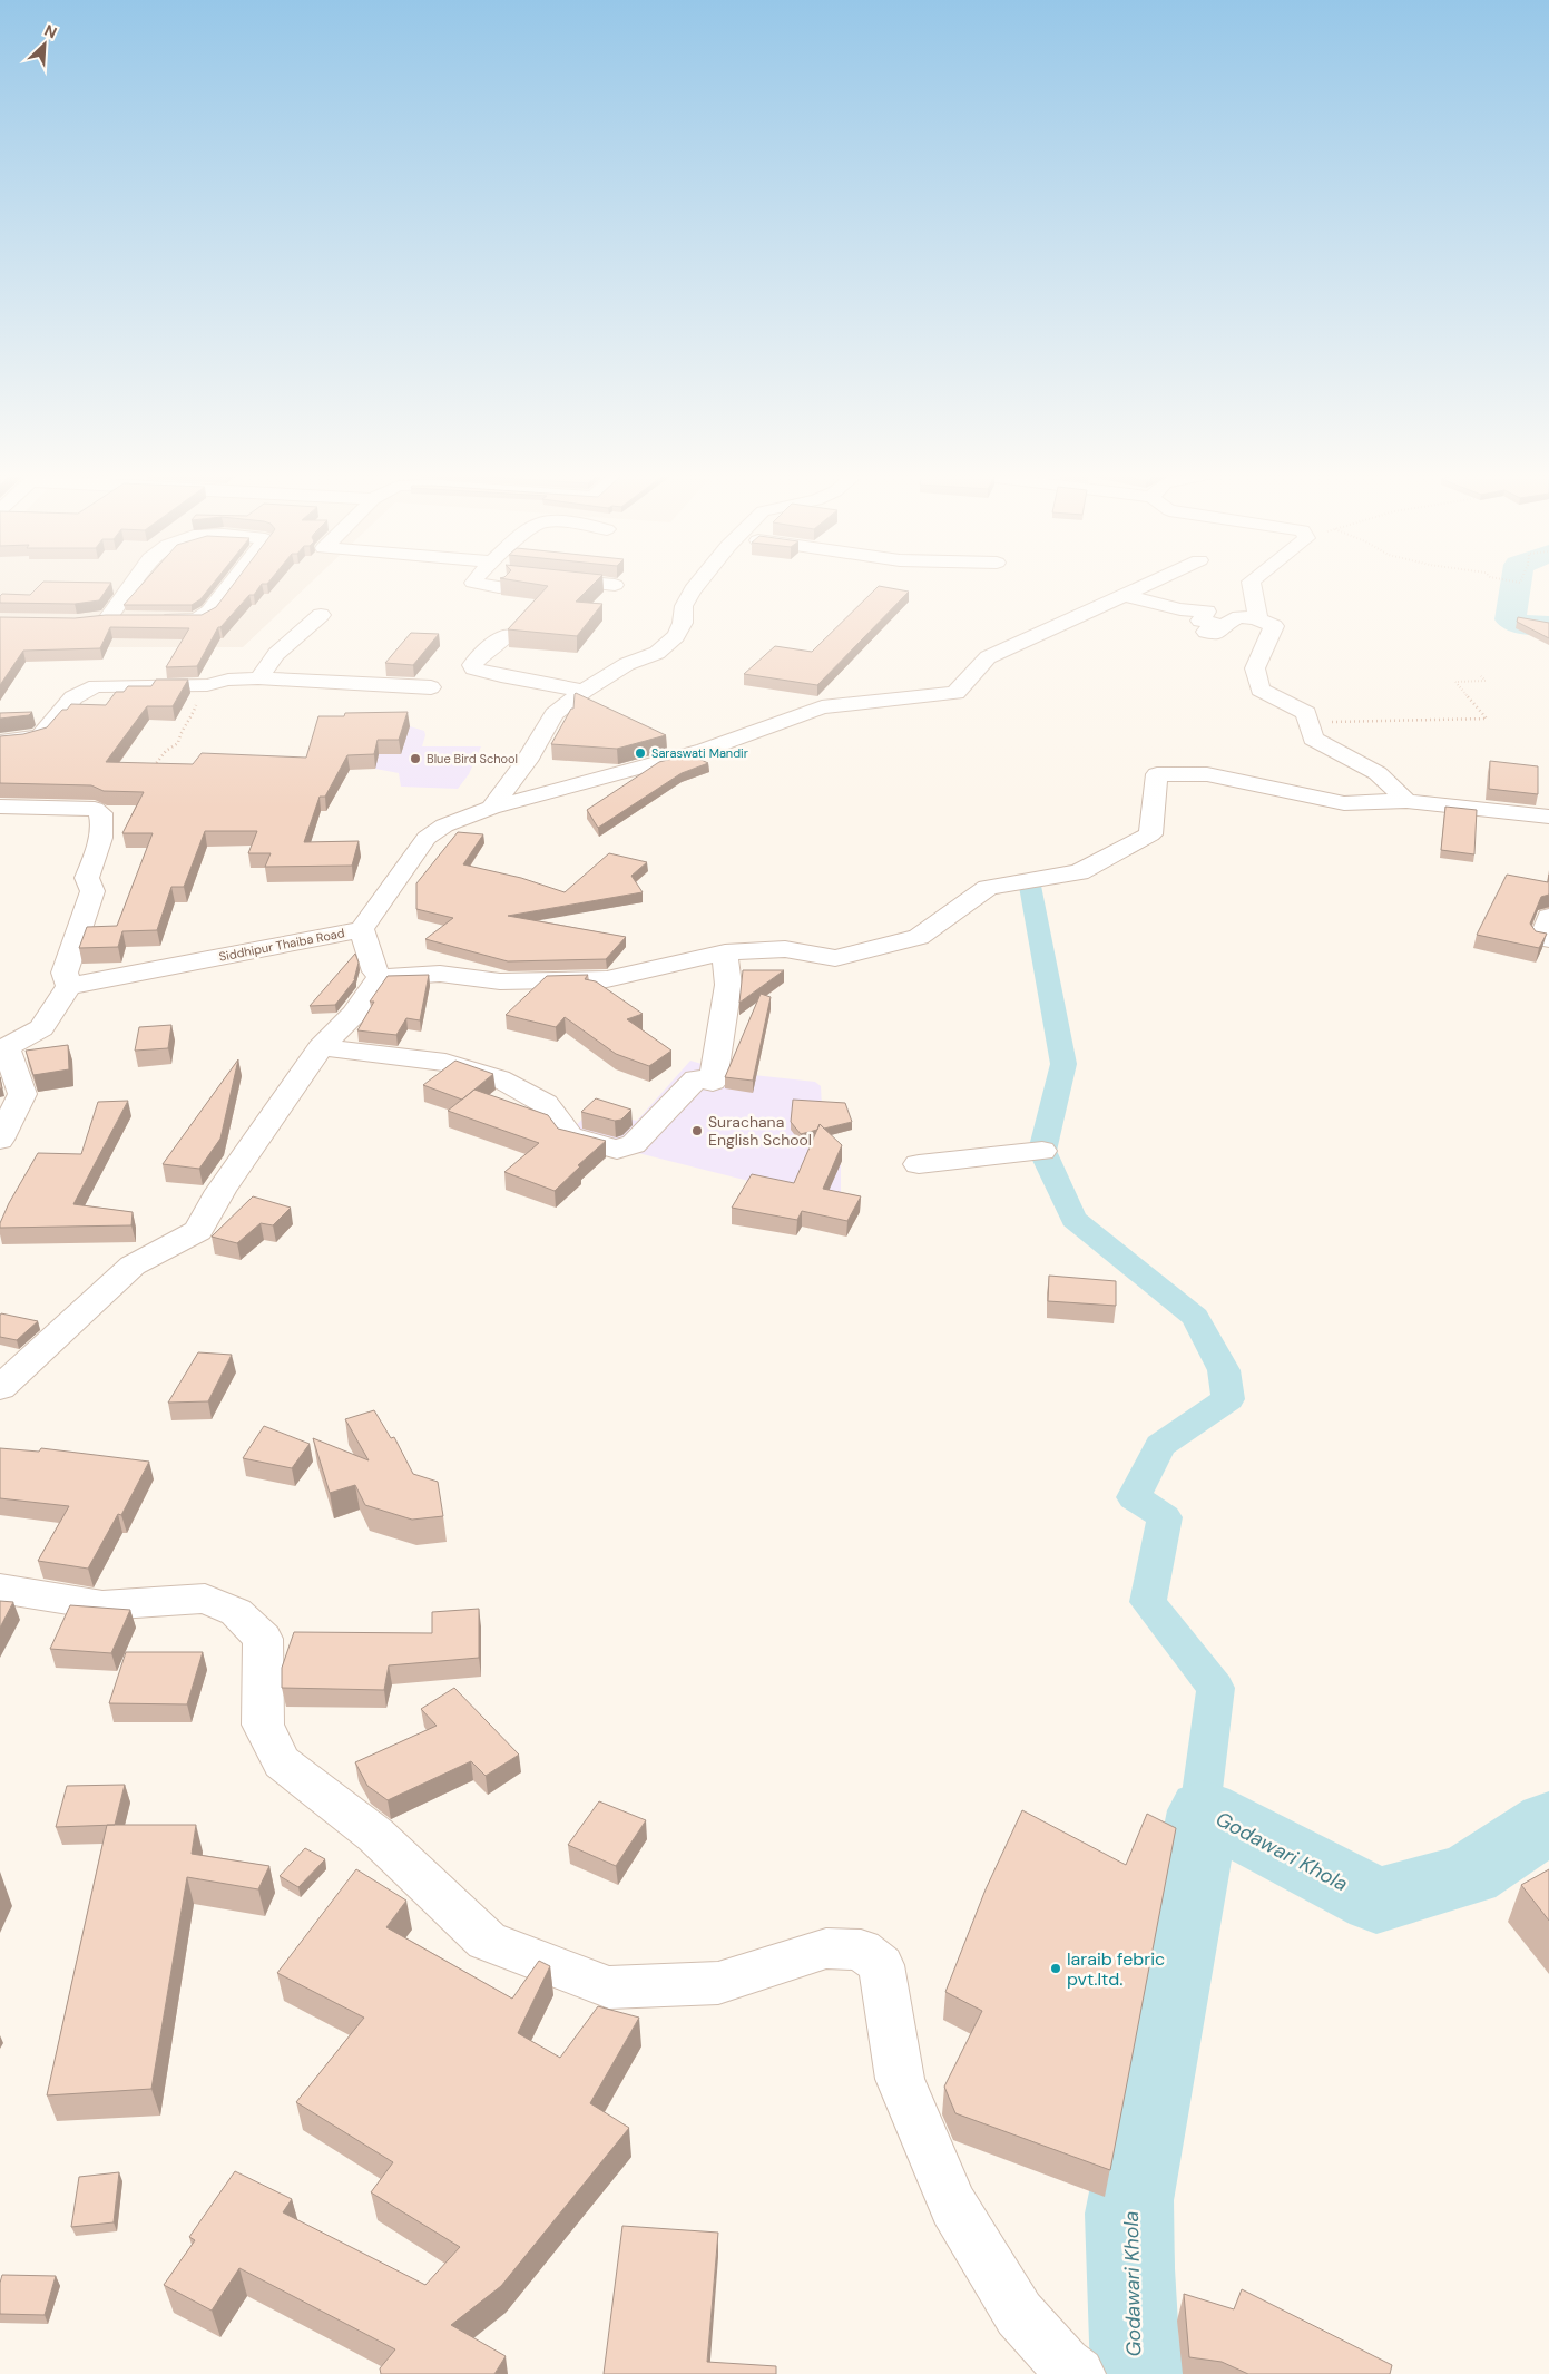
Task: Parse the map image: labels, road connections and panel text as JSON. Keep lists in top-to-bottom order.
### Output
{
  "streets": {
    "street": ["Siddhipur Thaiba Road"]
  },
  "water": ["Godawari Khola"],
  "places": [
    "Saraswati Mandir",
    "Blue Bird School",
    "Surachana English School",
    "laraib febric pvt.ltd."
  ],
  "north": "top right"
}
